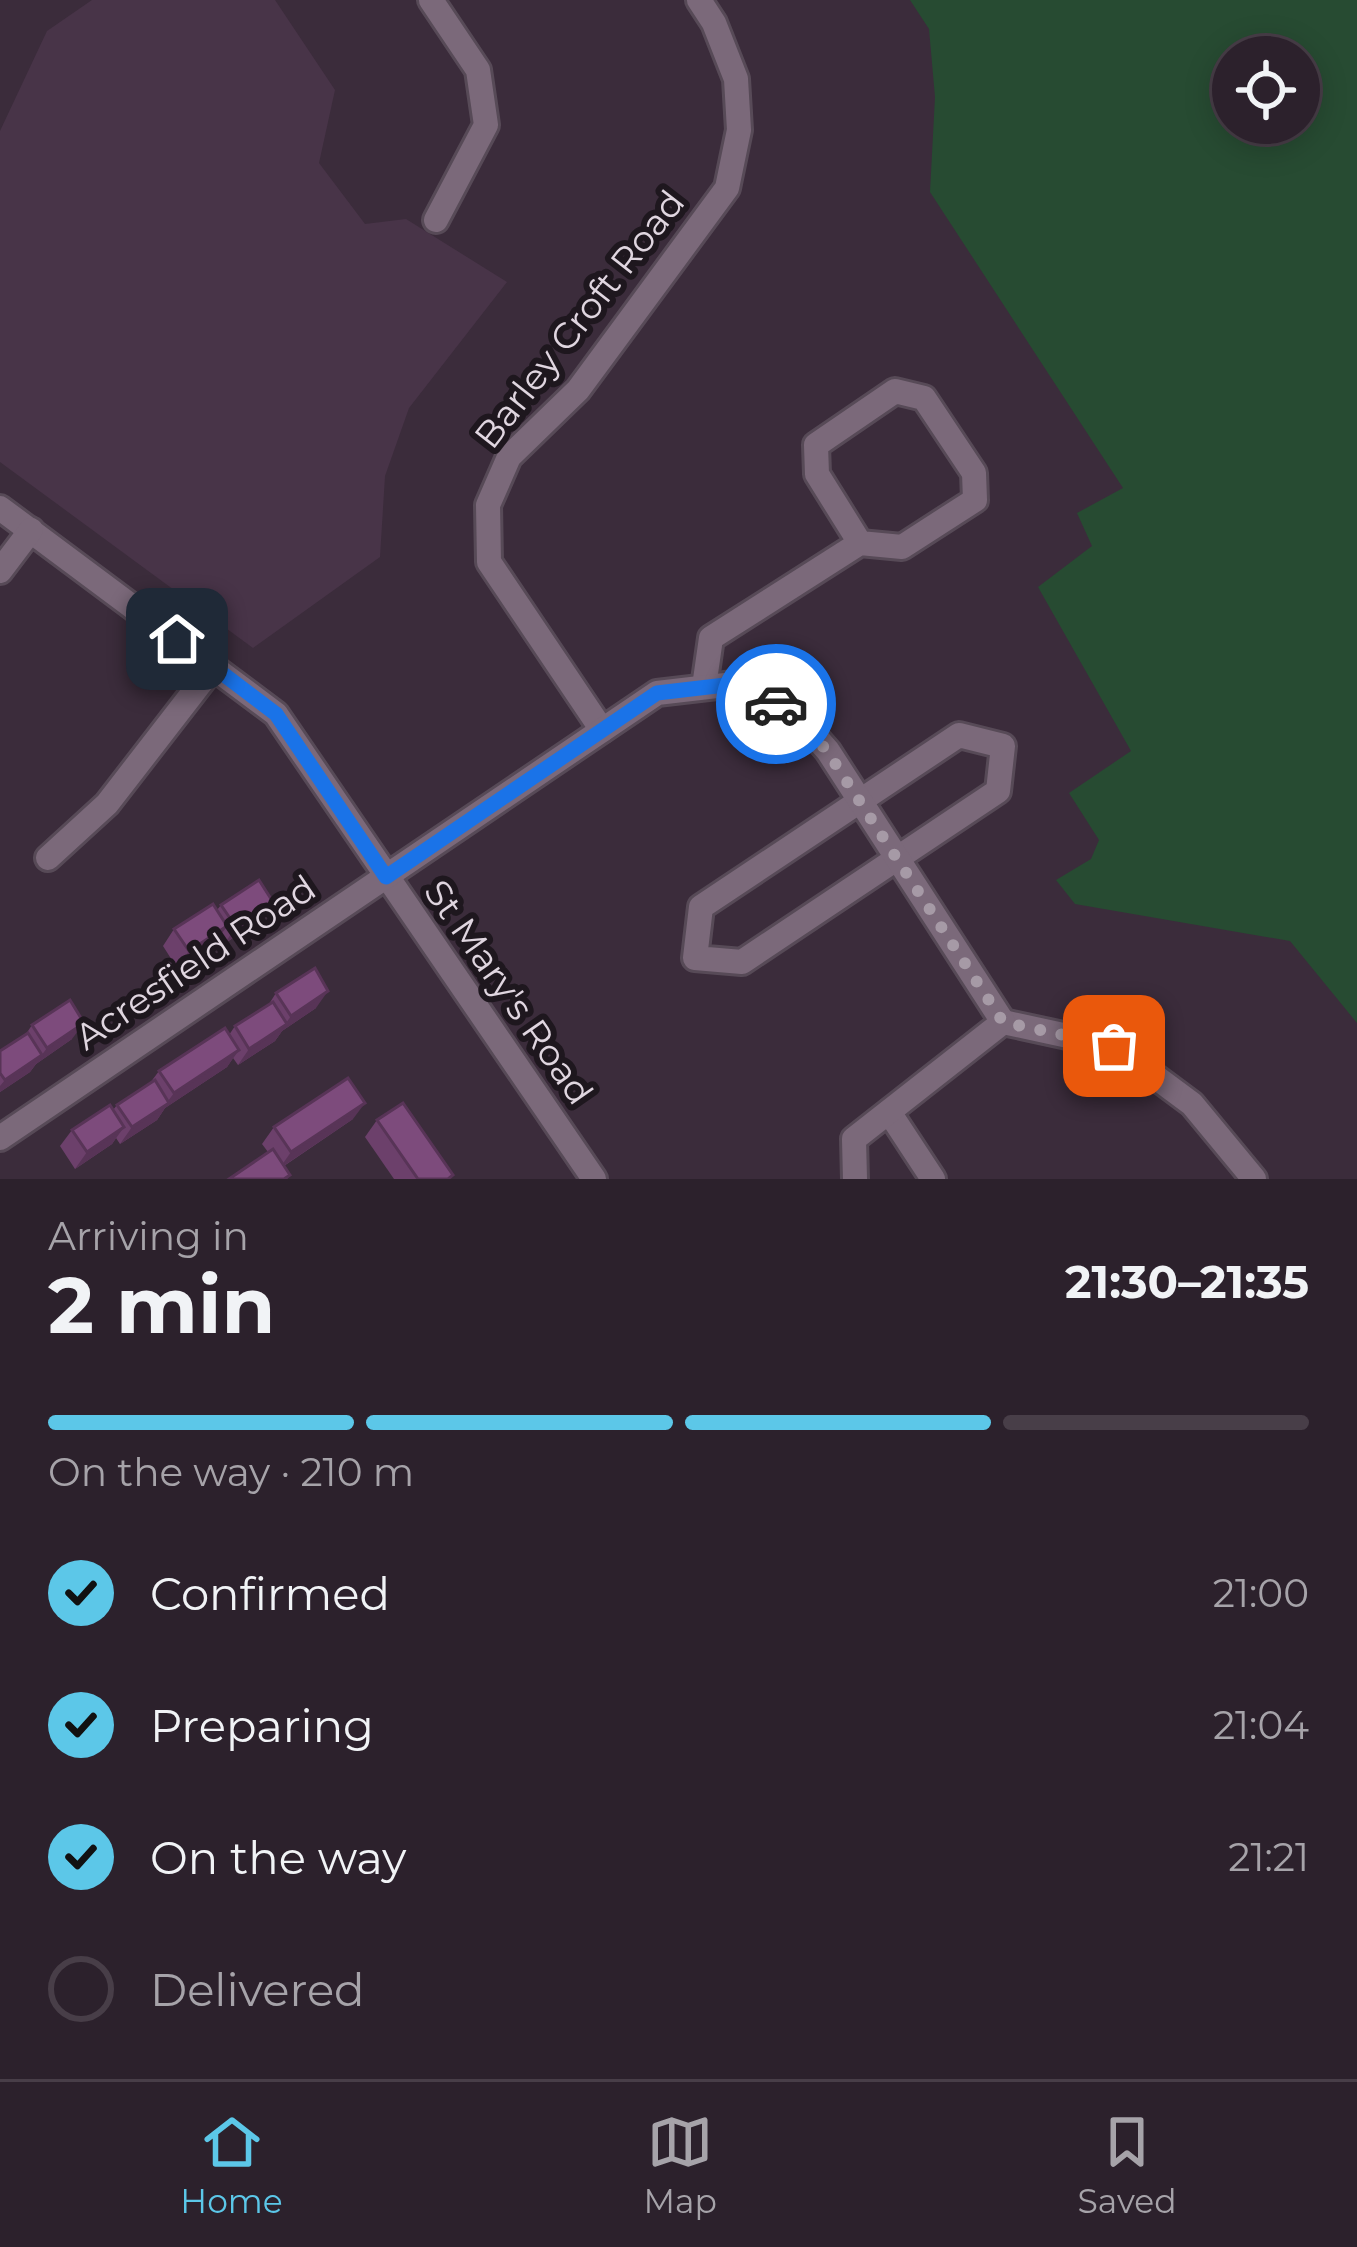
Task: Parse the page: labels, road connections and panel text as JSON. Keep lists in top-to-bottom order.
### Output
{
  "streets": {
    "street": ["Barley Croft Road", "Acresfield Road", "St Mary's Road"]
  },
  "crossings": [
    ["Barley Croft Road", "Acresfield Road"],
    ["Acresfield Road", "St Mary's Road"]
  ],
  "page": {
    "heading": ["2 min", "Arriving in", "21:30–21:35"],
    "bar": "On the way · 210 m",
    "list": [
      ["Confirmed", "21:00"],
      ["Preparing", "21:04"],
      ["On the way", "21:21"],
      "Delivered"
    ],
    "tabs": ["Home", "Map", "Saved"]
  }
}
